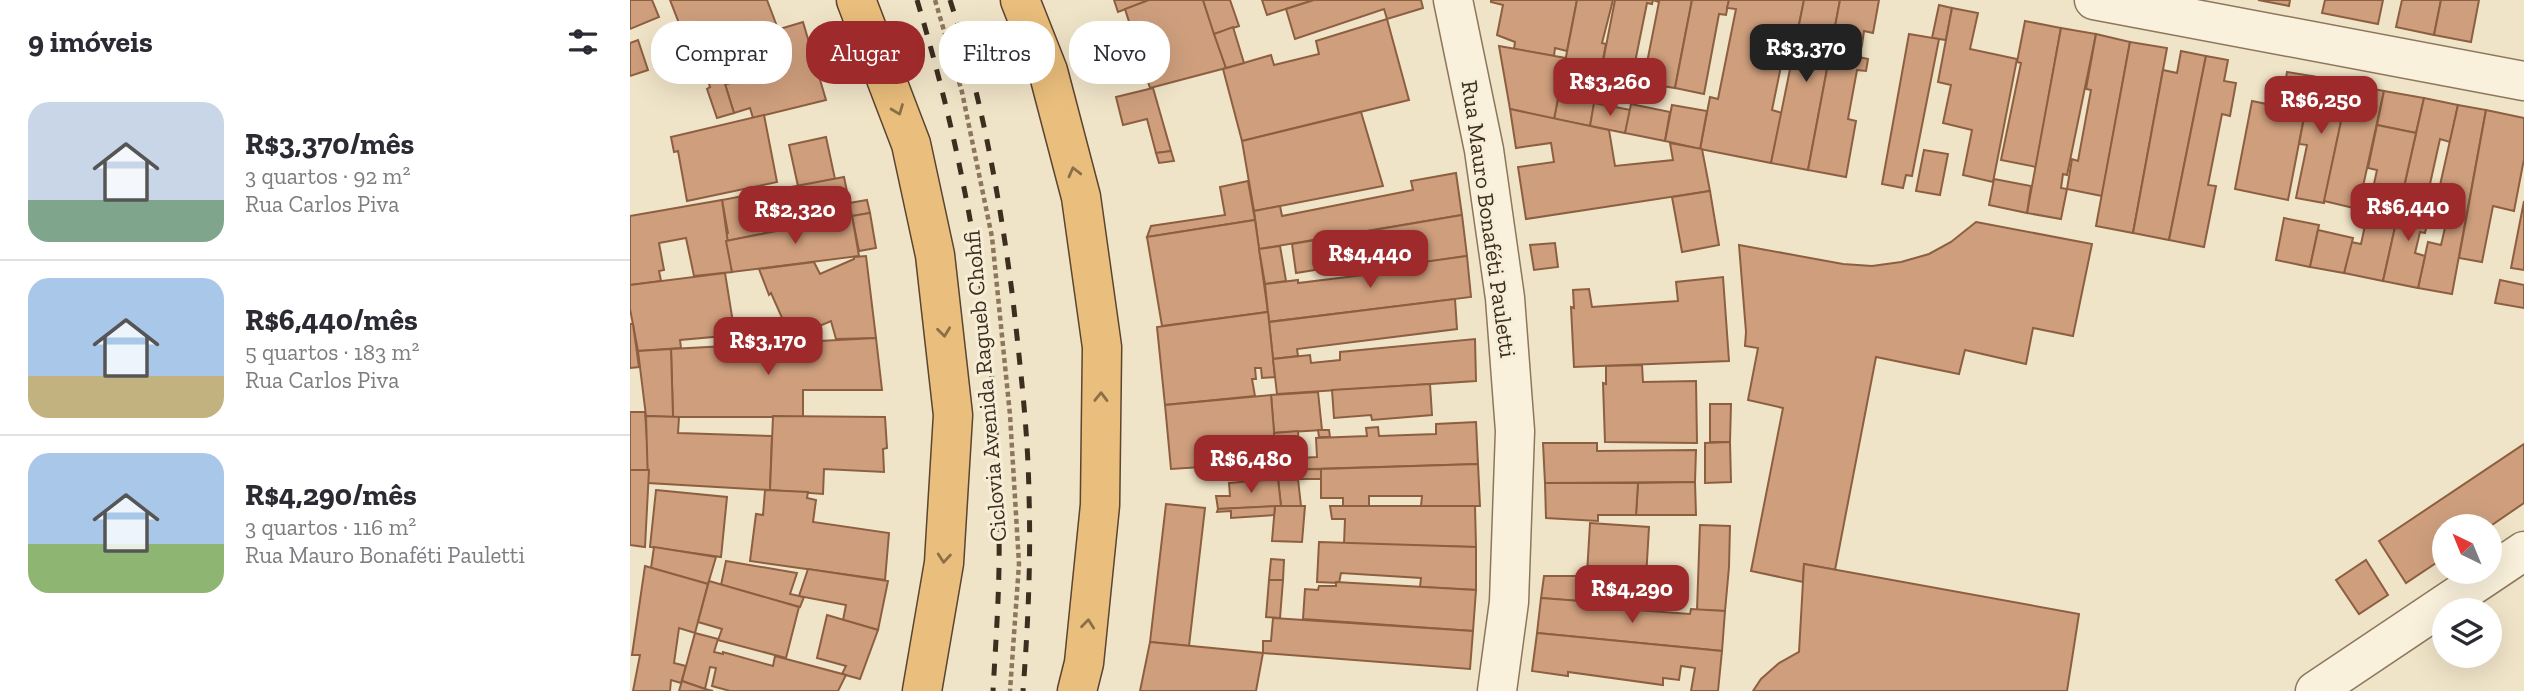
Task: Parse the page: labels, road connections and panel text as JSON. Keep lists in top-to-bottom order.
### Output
{
  "streets": {
    "street": ["Rua Mauro Bonaféti Pauletti"],
    "path": ["Ciclovia Avenida Ragueb Chohfi"]
  },
  "north": "top left",
  "page": {
    "heading": "9 imóveis",
    "chip": [
      "Comprar",
      "Alugar",
      "Filtros",
      "Novo"
    ],
    "price": [
      "R$3,370",
      "R$3,260",
      "R$6,250",
      "R$6,440",
      "R$2,320",
      "R$4,440",
      "R$3,170",
      "R$6,480",
      "R$4,290"
    ],
    "list": [
      {
        "name": "R$3,370/mês",
        "note": "3 quartos · 92 m² · Rua Carlos Piva"
      },
      {
        "name": "R$6,440/mês",
        "note": "5 quartos · 183 m² · Rua Carlos Piva"
      },
      {
        "name": "R$4,290/mês",
        "note": "3 quartos · 116 m² · Rua Mauro Bonaféti Pauletti"
      }
    ]
  }
}
